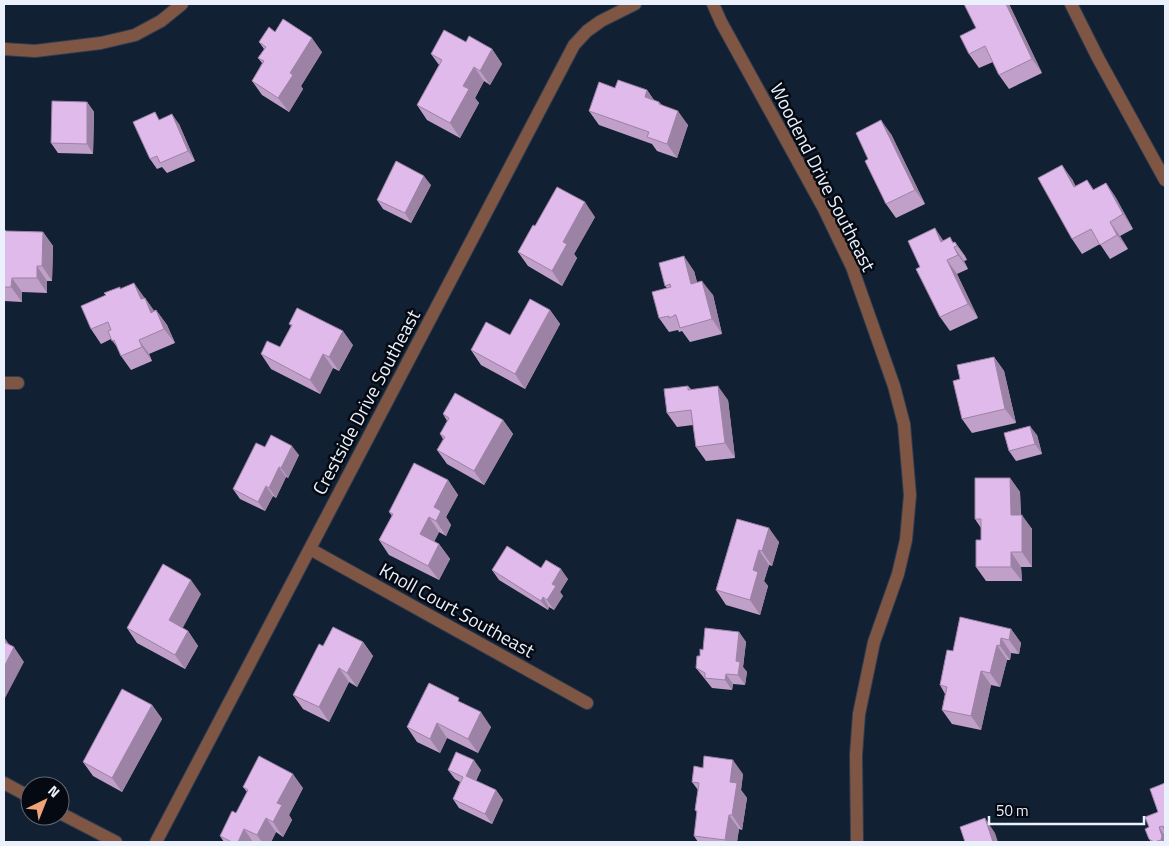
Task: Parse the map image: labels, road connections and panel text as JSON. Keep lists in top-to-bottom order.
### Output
{
  "streets": {
    "street": ["Woodend Drive Southeast", "Crestside Drive Southeast", "Knoll Court Southeast"]
  },
  "crossings": [
    ["Crestside Drive Southeast", "Knoll Court Southeast"]
  ],
  "scale_bar": "50 m",
  "north": "top right"
}
